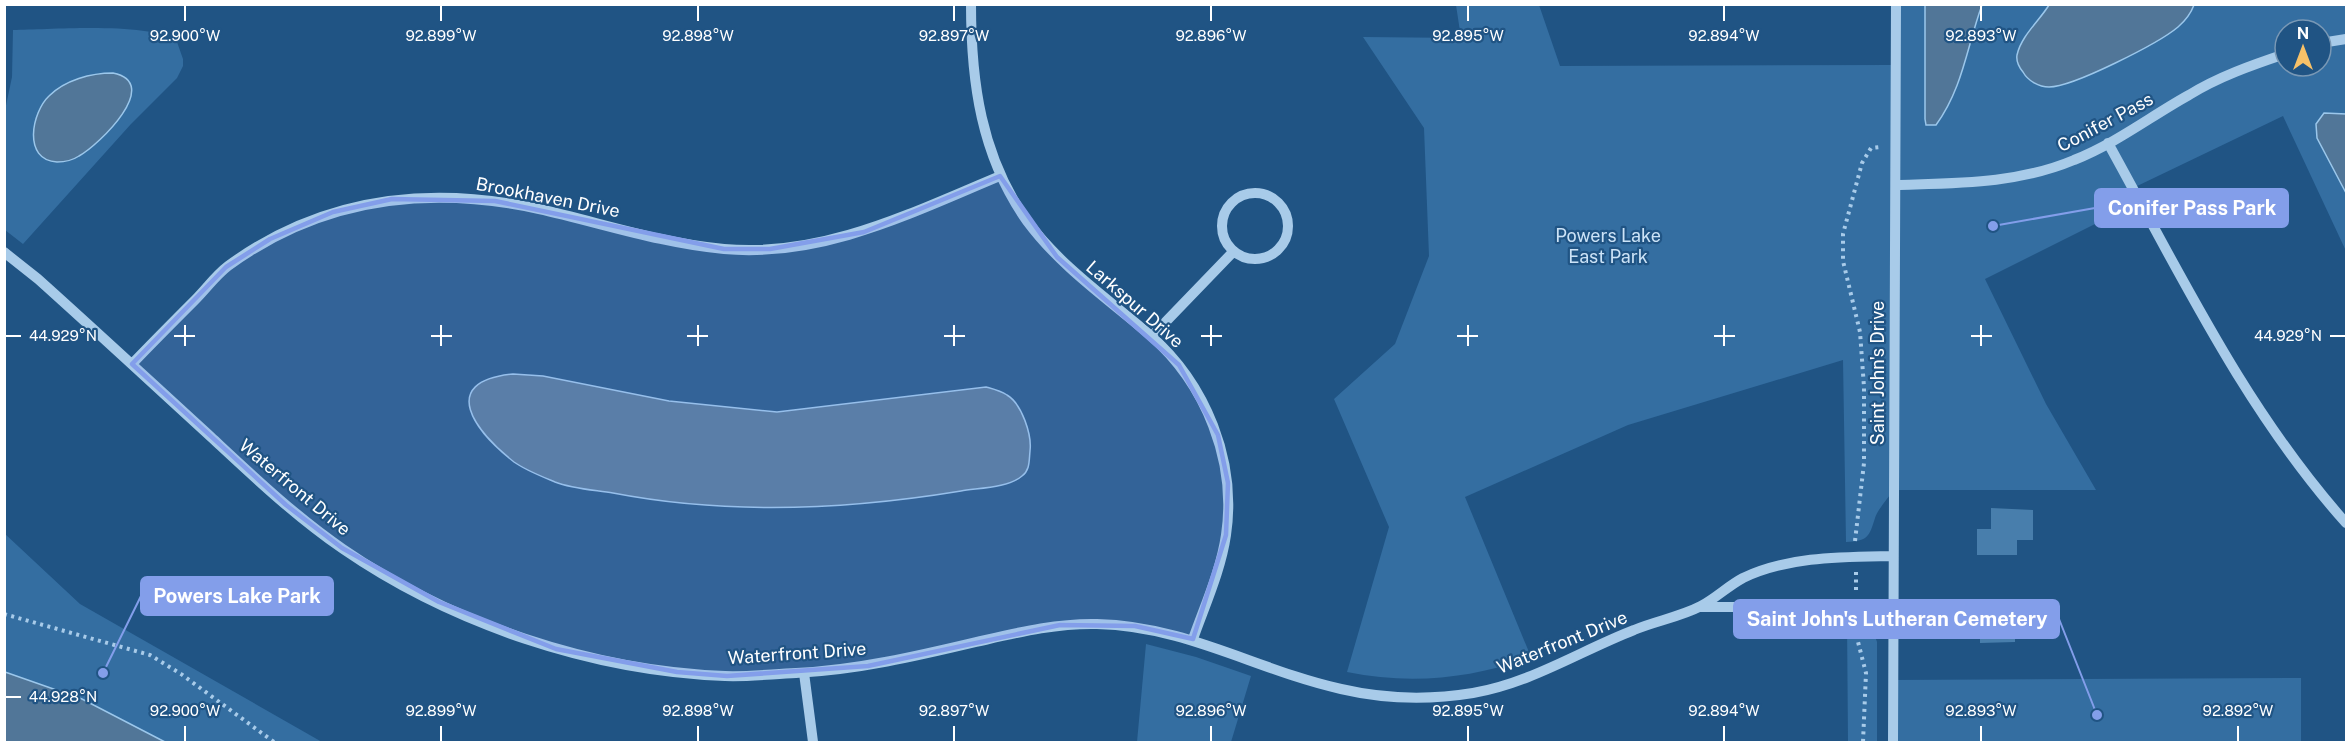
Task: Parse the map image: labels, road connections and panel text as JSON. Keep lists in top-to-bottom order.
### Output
{
  "streets": {
    "street": [
      "Conifer Pass",
      "Brookhaven Drive",
      "Larkspur Drive",
      "Saint John's Drive",
      "Waterfront Drive"
    ]
  },
  "crossings": [
    ["Conifer Pass", "Saint John's Drive"],
    ["Brookhaven Drive", "Larkspur Drive"],
    ["Brookhaven Drive", "Waterfront Drive"],
    ["Larkspur Drive", "Waterfront Drive"],
    ["Saint John's Drive", "Waterfront Drive"]
  ],
  "parks": ["Powers Lake East Park"],
  "places": ["Conifer Pass Park", "Powers Lake Park", "Saint John's Lutheran Cemetery"],
  "north": "top",
  "coordinates": [
    "92.900°W",
    "92.899°W",
    "92.898°W",
    "92.897°W",
    "92.896°W",
    "92.895°W",
    "92.894°W",
    "92.893°W",
    "44.929°N",
    "44.928°N",
    "92.892°W"
  ]
}
